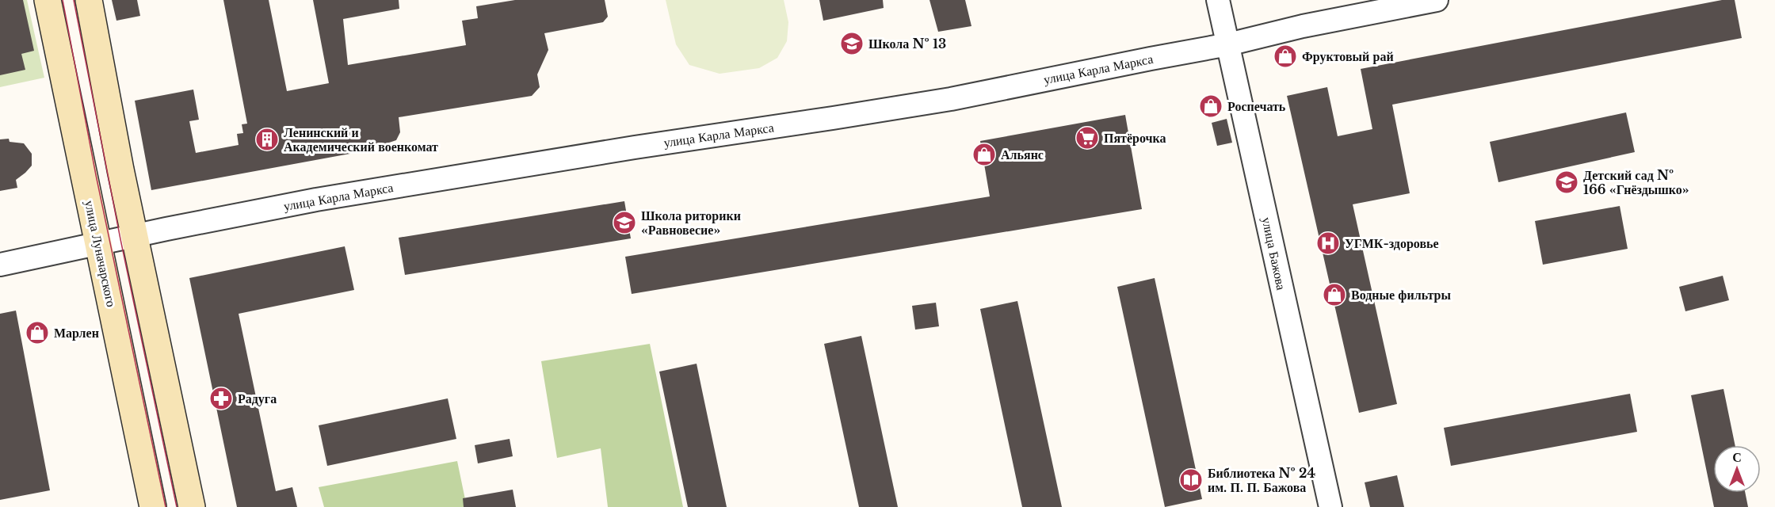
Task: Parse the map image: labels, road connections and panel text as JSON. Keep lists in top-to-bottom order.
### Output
{
  "streets": {
    "main road": ["улица Луначарского"],
    "street": ["улица Карла Маркса", "улица Бажова"]
  },
  "crossings": [
    ["улица Карла Маркса", "улица Луначарского"],
    ["улица Карла Маркса", "улица Бажова"]
  ],
  "places": {
    "school or university": ["Школа № 13", "Детский сад № 166 «Гнёздышко»", "Школа риторики «Равновесие»"],
    "shop": [
      "Фруктовый рай",
      "Роспечать",
      "Альянс",
      "Водные фильтры",
      "Марлен"
    ],
    "supermarket": ["Пятёрочка"],
    "building": ["Ленинский и Академический военкомат"],
    "hospital": ["УГМК-здоровье"],
    "pharmacy": ["Радуга"],
    "library": ["Библиотека № 24 им. П. П. Бажова"]
  },
  "north": "top"
}
